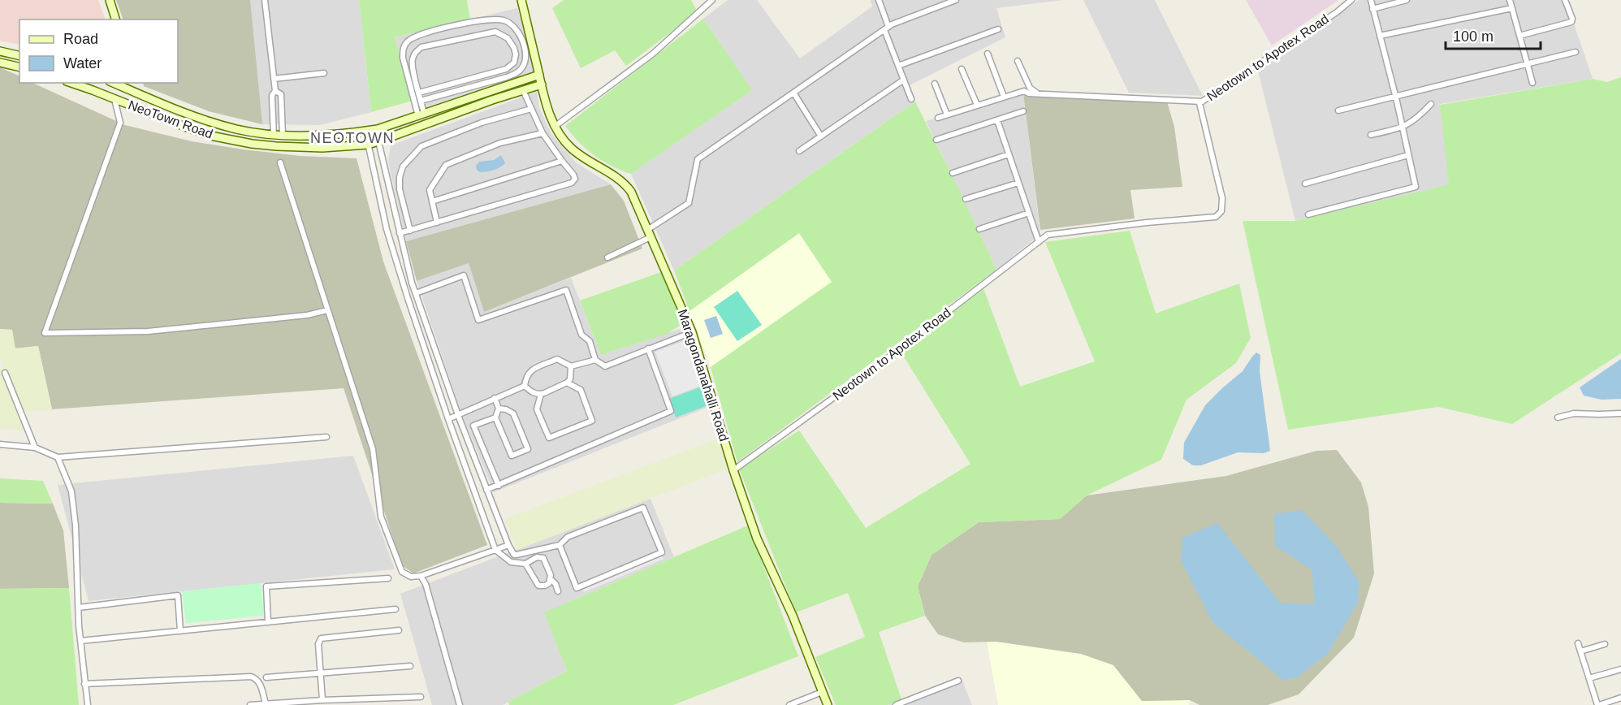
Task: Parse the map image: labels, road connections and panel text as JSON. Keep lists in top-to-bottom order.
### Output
{
  "streets": {
    "street": ["Neotown to Apotex Road", "NeoTown Road", "Maragondanahalli Road"]
  },
  "crossings": [
    ["Neotown to Apotex Road", "Maragondanahalli Road"],
    ["NeoTown Road", "Maragondanahalli Road"]
  ],
  "districts": ["NEOTOWN"],
  "legend": ["Road", "Water"],
  "scale_bar": "100 m"
}
